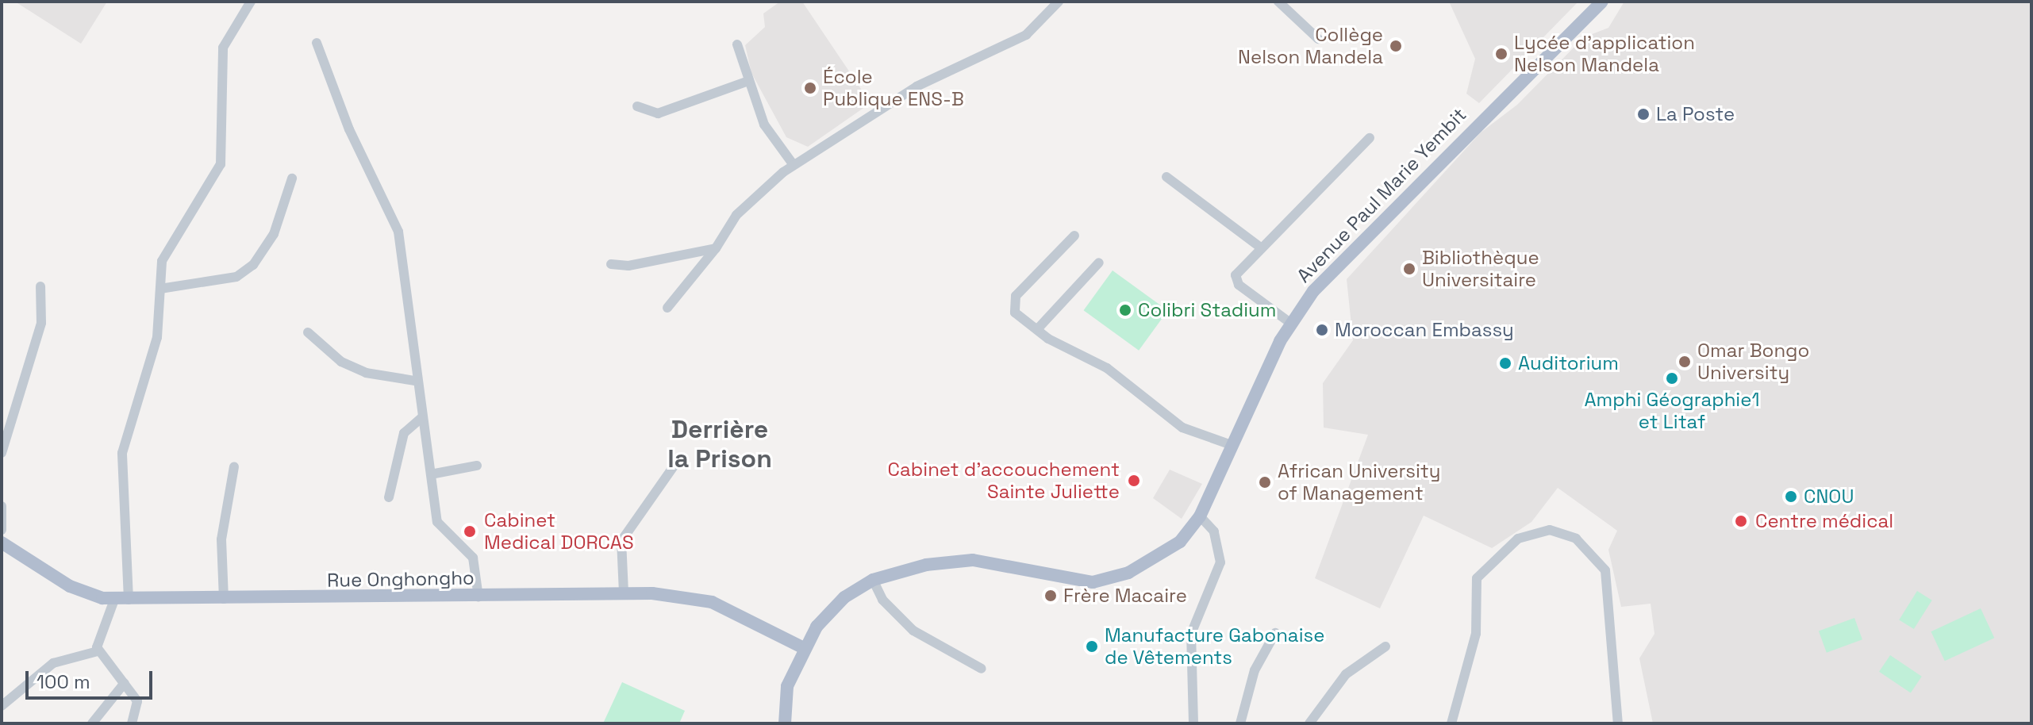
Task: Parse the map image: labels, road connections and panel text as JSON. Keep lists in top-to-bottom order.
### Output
{
  "streets": {
    "main road": ["Avenue Paul Marie Yembit", "Rue Onghongho"]
  },
  "crossings": [
    ["Avenue Paul Marie Yembit", "Rue Onghongho"]
  ],
  "districts": ["Derrière la Prison"],
  "places": [
    "Collège Nelson Mandela",
    "Lycée d'application Nelson Mandela",
    "École Publique ENS-B",
    "La Poste",
    "Bibliothèque Universitaire",
    "Colibri Stadium",
    "Moroccan Embassy",
    "Omar Bongo University",
    "Auditorium",
    "Amphi Géographie1 et Litaf",
    "Cabinet d'accouchement Sainte Juliette",
    "African University of Management",
    "CNOU",
    "Centre médical",
    "Cabinet Medical DORCAS",
    "Frère Macaire",
    "Manufacture Gabonaise de Vêtements"
  ],
  "scale_bar": "100 m"
}
